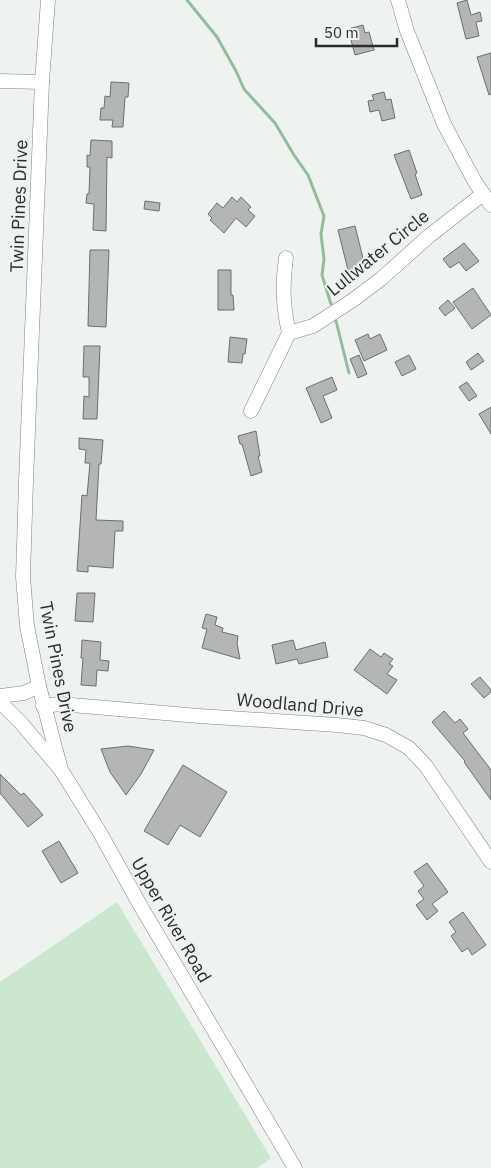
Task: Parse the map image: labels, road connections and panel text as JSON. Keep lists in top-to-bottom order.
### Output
{
  "streets": {
    "street": [
      "Twin Pines Drive",
      "Lullwater Circle",
      "Woodland Drive",
      "Upper River Road"
    ]
  },
  "crossings": [
    ["Twin Pines Drive", "Woodland Drive"],
    ["Twin Pines Drive", "Upper River Road"]
  ],
  "scale_bar": "50 m"
}
